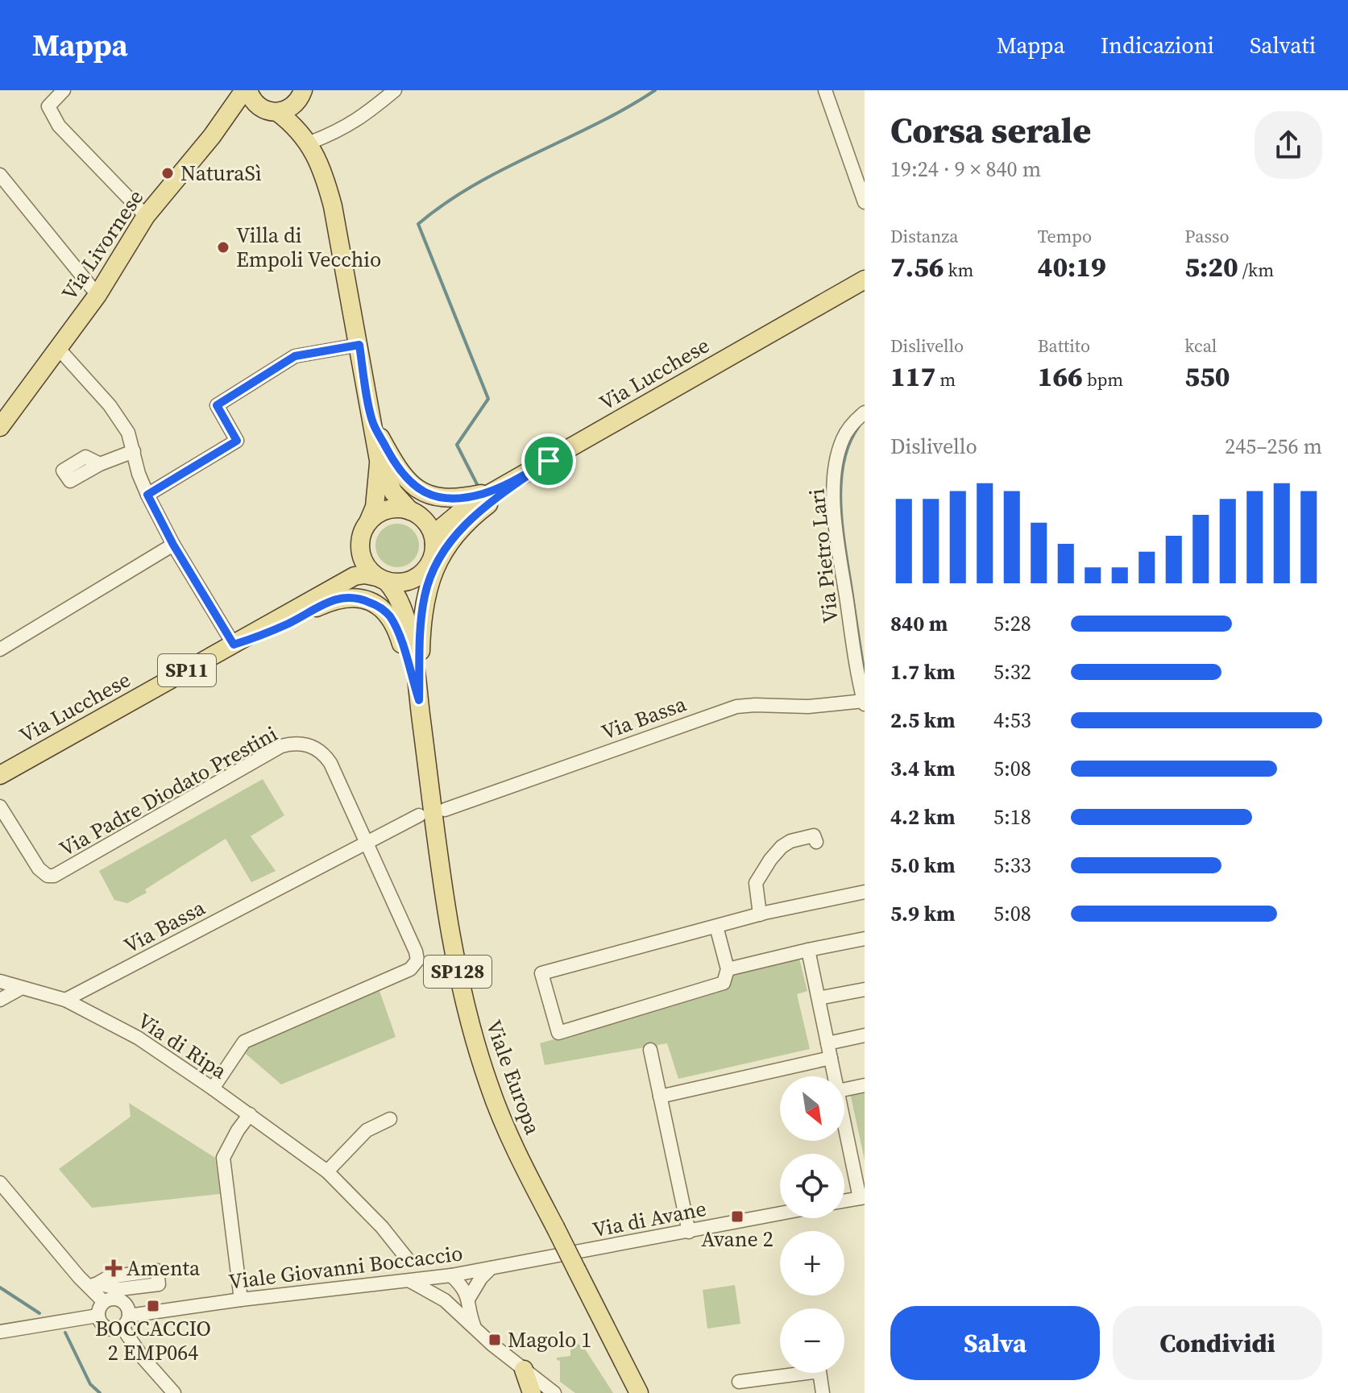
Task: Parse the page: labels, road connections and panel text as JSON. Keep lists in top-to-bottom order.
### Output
{
  "streets": {
    "main road": [
      "Via Livornese",
      "Via Lucchese",
      "SP11",
      "SP128",
      "Viale Europa"
    ],
    "street": [
      "Via Pietro Lari",
      "Via Bassa",
      "Via Padre Diodato Prestini",
      "Via di Ripa",
      "Via di Avane",
      "Viale Giovanni Boccaccio"
    ]
  },
  "crossings": [
    ["Via Lucchese", "SP128"],
    ["Via Lucchese", "Viale Europa"],
    ["Via Pietro Lari", "Via Bassa"],
    ["Via Bassa", "Via Padre Diodato Prestini"],
    ["Via Bassa", "Via di Ripa"],
    ["Via Padre Diodato Prestini", "Via di Ripa"],
    ["SP128", "Viale Europa"],
    ["Via di Avane", "Viale Giovanni Boccaccio"]
  ],
  "places": {
    "other": ["NaturaSì", "Villa di Empoli Vecchio"],
    "transit": ["Avane 2", "BOCCACCIO 2 EMP064", "Magolo 1"],
    "health": ["Amenta"]
  },
  "north": "bottom right",
  "page": {
    "header": "Mappa",
    "nav": ["Mappa", "Indicazioni", "Salvati"],
    "heading": ["Corsa serale", "19:24 · 9 × 840 m"],
    "stats": [
      ["Distanza", "7.56 km"],
      ["Tempo", "40:19"],
      ["Passo", "5:20 /km"],
      ["Dislivello", "117 m"],
      ["Battito", "166 bpm"],
      ["kcal", "550"]
    ],
    "chart": ["Dislivello", "245–256 m"],
    "list": [
      {
        "name": "840 m",
        "note": "5:28"
      },
      {
        "name": "1.7 km",
        "note": "5:32"
      },
      {
        "name": "2.5 km",
        "note": "4:53"
      },
      {
        "name": "3.4 km",
        "note": "5:08"
      },
      {
        "name": "4.2 km",
        "note": "5:18"
      },
      {
        "name": "5.0 km",
        "note": "5:33"
      },
      {
        "name": "5.9 km",
        "note": "5:08"
      }
    ],
    "map_buttons": ["+", "−"],
    "buttons": ["Salva", "Condividi"]
  }
}
